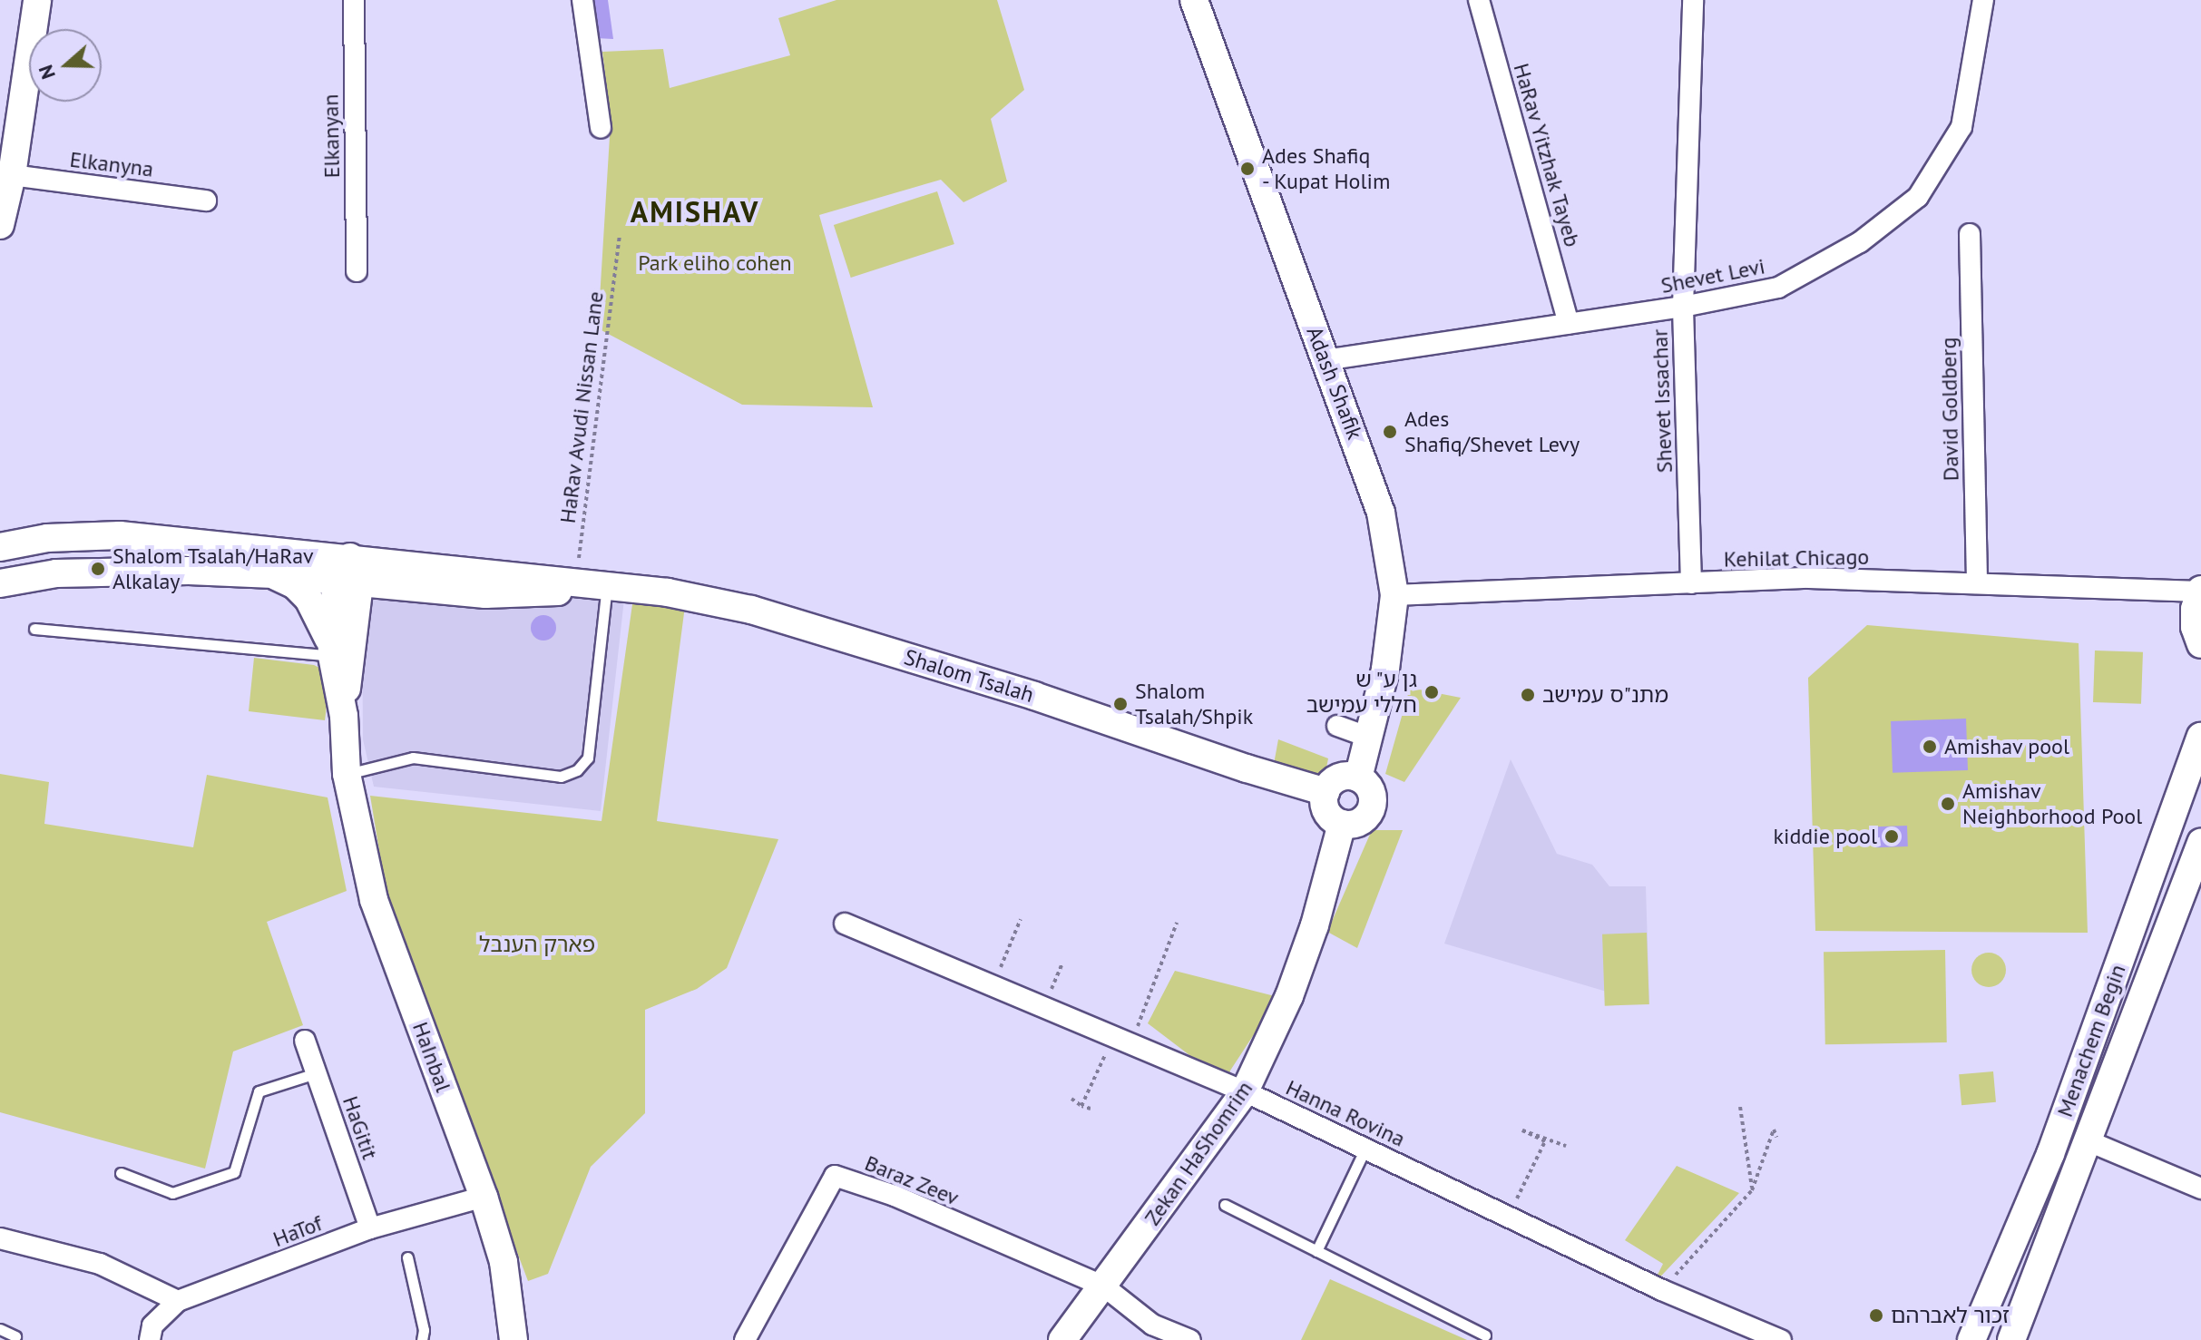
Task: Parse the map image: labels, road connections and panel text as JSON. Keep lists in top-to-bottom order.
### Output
{
  "streets": {
    "street": [
      "Elkanyan",
      "HaRav Yitzhak Tayeb",
      "Elkanyna",
      "Shevet Levi",
      "Adash Shafik",
      "Shevet Issachar",
      "David Goldberg",
      "Kehilat Chicago",
      "Shalom Tsalah",
      "Menachem Begin",
      "HaInbal",
      "Hanna Rovina",
      "HaGitit",
      "Zekan HaShomrim",
      "Baraz Zeev",
      "HaTof"
    ],
    "path": ["HaRav Avudi Nissan Lane"]
  },
  "crossings": [
    ["HaRav Yitzhak Tayeb", "Shevet Levi"],
    ["Shevet Levi", "Adash Shafik"],
    ["Shevet Levi", "Shevet Issachar"],
    ["Adash Shafik", "Kehilat Chicago"],
    ["Adash Shafik", "Shalom Tsalah"],
    ["Adash Shafik", "Zekan HaShomrim"],
    ["Shevet Issachar", "Kehilat Chicago"],
    ["HaRav Avudi Nissan Lane", "Shalom Tsalah"],
    ["David Goldberg", "Kehilat Chicago"],
    ["Shalom Tsalah", "Zekan HaShomrim"],
    ["HaInbal", "HaTof"],
    ["Hanna Rovina", "Zekan HaShomrim"],
    ["HaGitit", "HaTof"],
    ["Zekan HaShomrim", "Baraz Zeev"]
  ],
  "districts": ["AMISHAV"],
  "parks": ["Park eliho cohen", "פארק הענבל"],
  "places": [
    "Ades Shafiq - Kupat Holim",
    "Ades Shafiq/Shevet Levy",
    "Shalom Tsalah/HaRav Alkalay",
    "גן ע\" ש חללי עמישב",
    "מתנ\"ס עמישב",
    "Shalom Tsalah/Shpik",
    "Amishav pool",
    "Amishav Neighborhood Pool",
    "kiddie pool",
    "זכור לאברהם"
  ],
  "north": "left"
}
